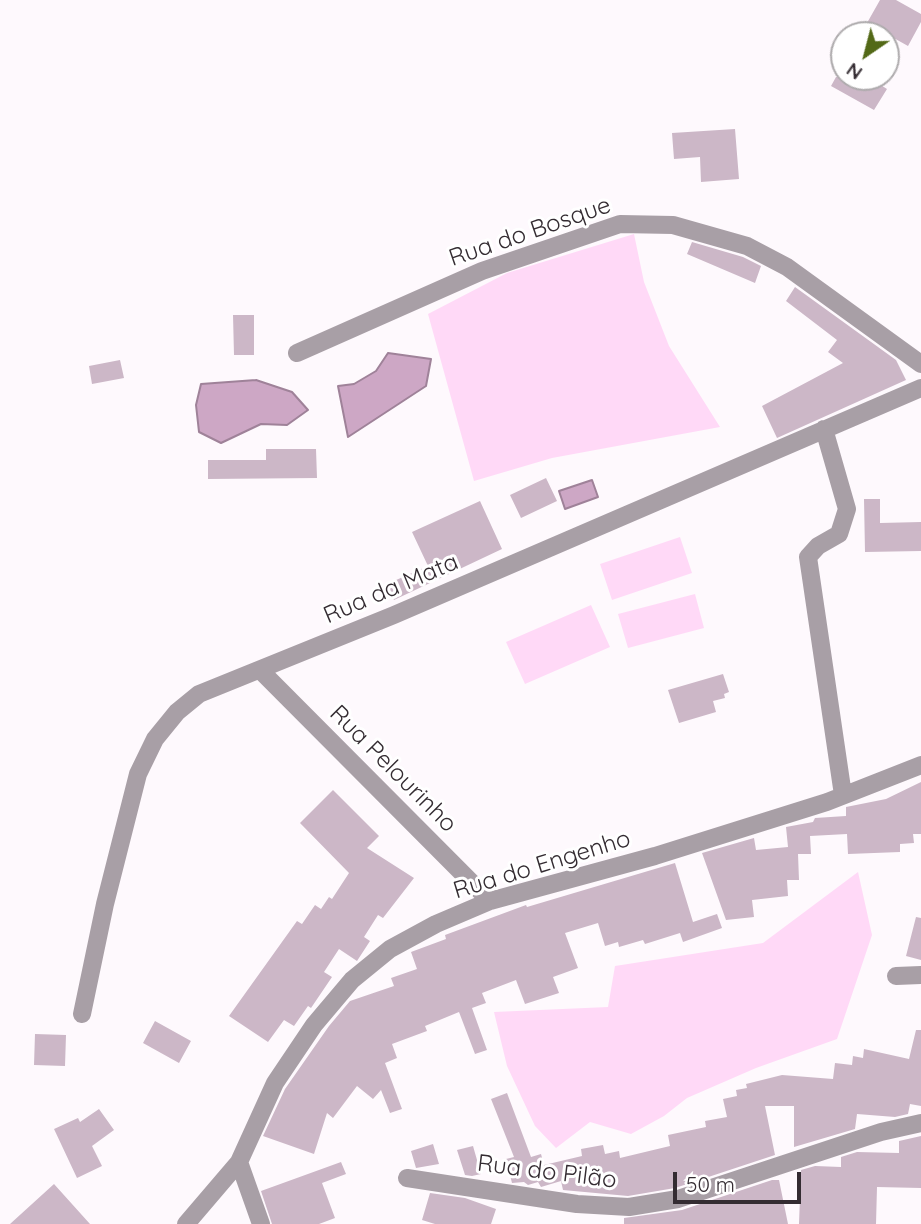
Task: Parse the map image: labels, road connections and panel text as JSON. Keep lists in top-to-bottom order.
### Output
{
  "streets": {
    "street": [
      "Rua do Bosque",
      "Rua da Mata",
      "Rua Pelourinho",
      "Rua do Engenho",
      "Rua do Pilão"
    ]
  },
  "crossings": [
    ["Rua da Mata", "Rua Pelourinho"],
    ["Rua Pelourinho", "Rua do Engenho"]
  ],
  "scale_bar": "50 m",
  "north": "bottom left"
}
